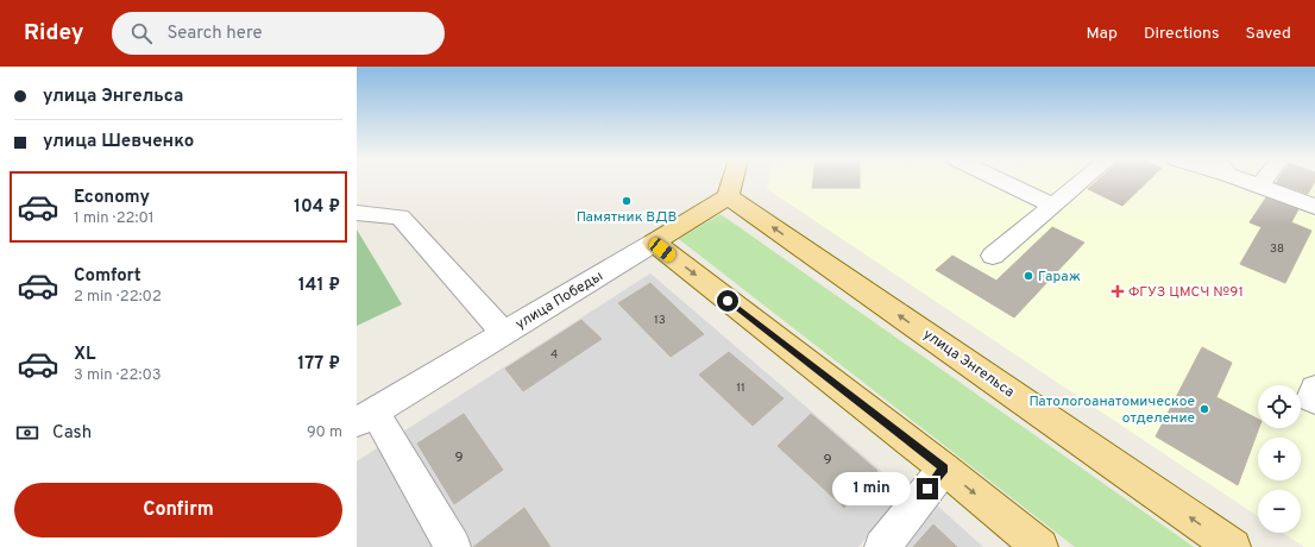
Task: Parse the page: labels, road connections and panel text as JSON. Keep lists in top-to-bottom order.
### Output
{
  "streets": {
    "main road": ["улица Победы", "улица Энгельса"]
  },
  "crossings": [
    ["улица Победы", "улица Энгельса"]
  ],
  "places": {
    "other": ["Памятник ВДВ", "Гараж", "Патологоанатомическое отделение"],
    "health": ["ФГУЗ ЦМСЧ №91"]
  },
  "house_numbers": [
    "38",
    "13",
    "4",
    "11",
    "9",
    "9"
  ],
  "page": {
    "header": "Ridey",
    "search": "Search here",
    "nav": ["Map", "Directions", "Saved"],
    "banner": ["улица Энгельса", "улица Шевченко"],
    "list": [
      {
        "name": "Economy",
        "note": "1 min · 22:01",
        "value": "104 ₽"
      },
      {
        "name": "Comfort",
        "note": "2 min · 22:02",
        "value": "141 ₽"
      },
      {
        "name": "XL",
        "note": "3 min · 22:03",
        "value": "177 ₽"
      }
    ],
    "map_buttons": ["+", "−"],
    "pay": ["Cash", "90 m"],
    "bubble": "1 min",
    "buttons": "Confirm"
  }
}
